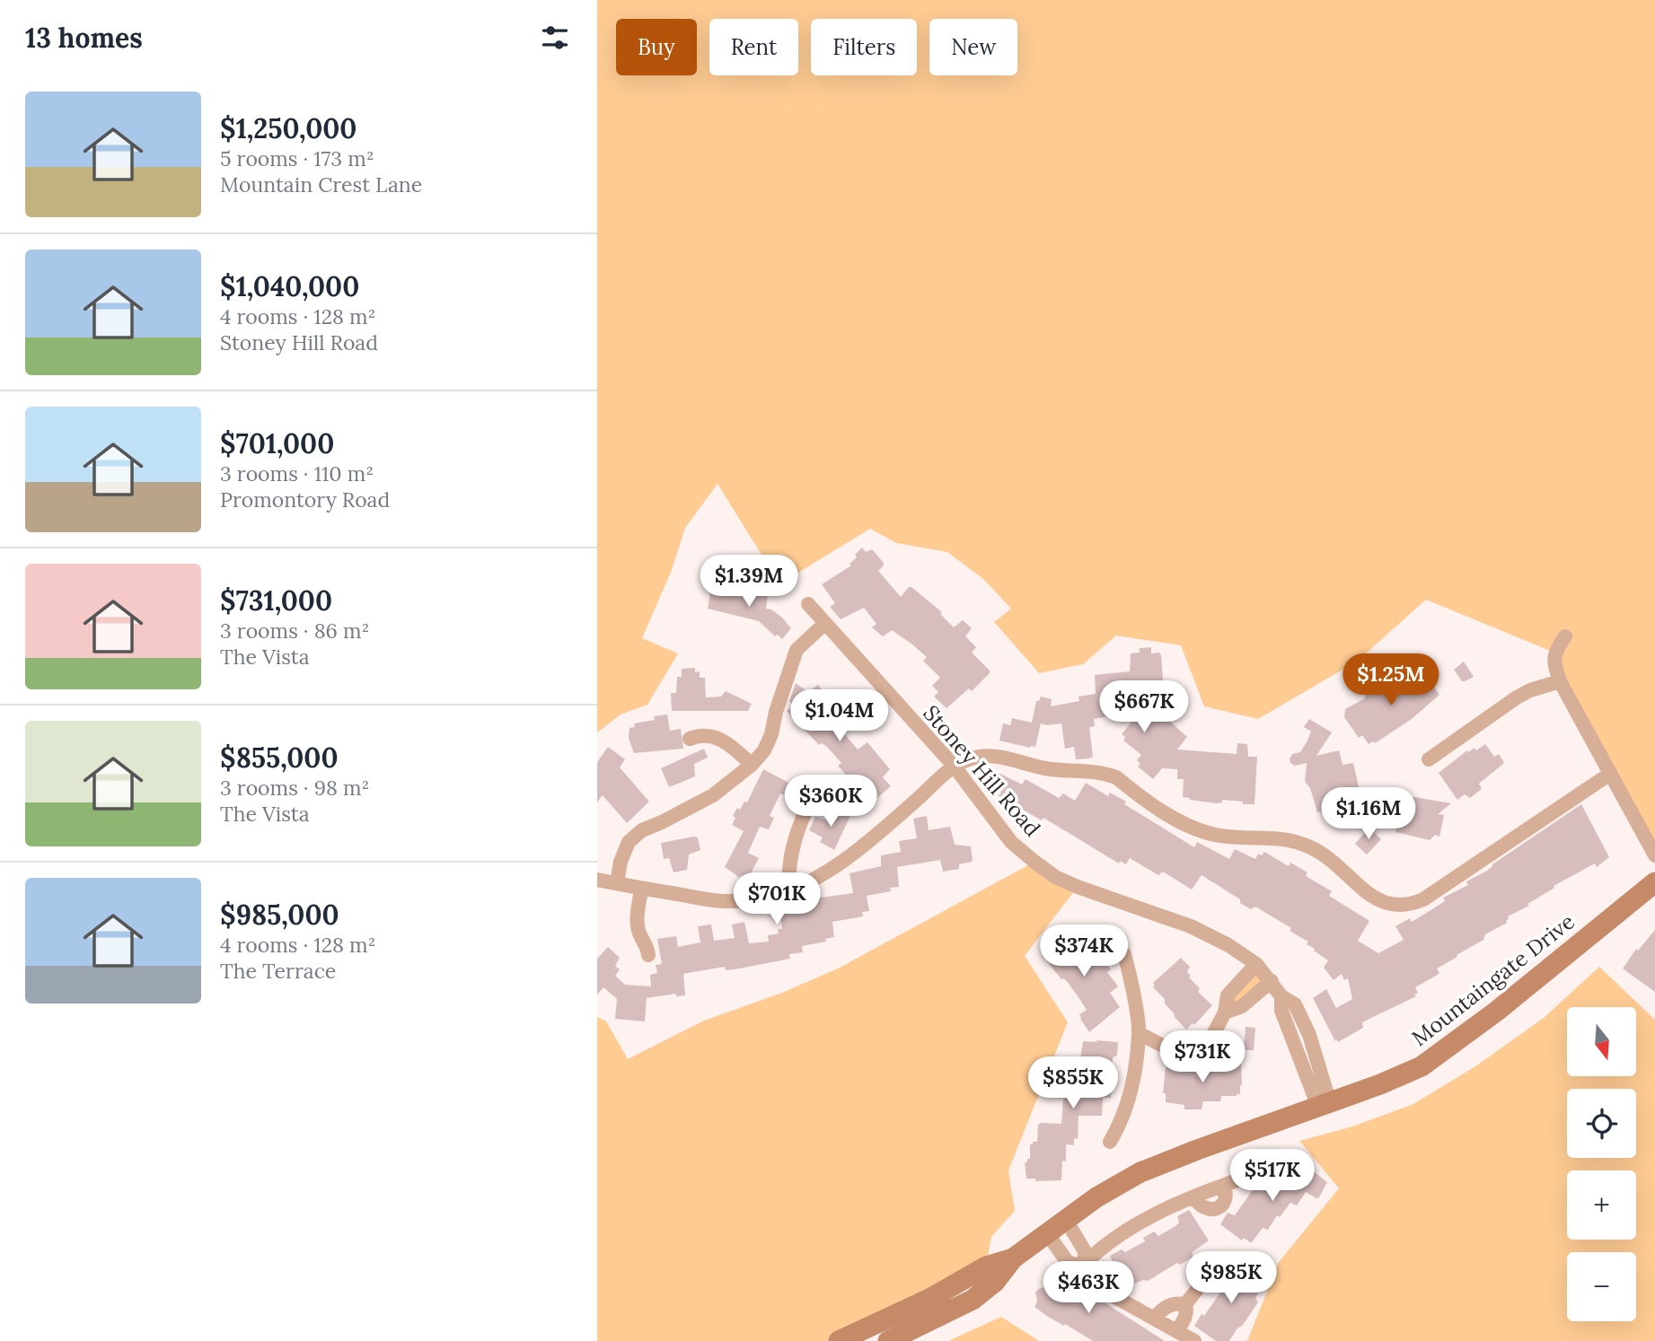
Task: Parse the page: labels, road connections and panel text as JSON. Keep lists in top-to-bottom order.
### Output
{
  "streets": {
    "street": ["Stoney Hill Road", "Mountaingate Drive"]
  },
  "crossings": [
    ["Stoney Hill Road", "Mountaingate Drive"]
  ],
  "north": "bottom",
  "page": {
    "heading": "13 homes",
    "chip": [
      "Buy",
      "Rent",
      "Filters",
      "New"
    ],
    "list": [
      {
        "name": "$1,250,000",
        "note": "5 rooms · 173 m² · Mountain Crest Lane"
      },
      {
        "name": "$1,040,000",
        "note": "4 rooms · 128 m² · Stoney Hill Road"
      },
      {
        "name": "$701,000",
        "note": "3 rooms · 110 m² · Promontory Road"
      },
      {
        "name": "$731,000",
        "note": "3 rooms · 86 m² · The Vista"
      },
      {
        "name": "$855,000",
        "note": "3 rooms · 98 m² · The Vista"
      },
      {
        "name": "$985,000",
        "note": "4 rooms · 128 m² · The Terrace"
      }
    ],
    "price": [
      "$1.39M",
      "$1.25M",
      "$667K",
      "$1.04M",
      "$360K",
      "$1.16M",
      "$701K",
      "$374K",
      "$731K",
      "$855K",
      "$517K",
      "$985K",
      "$463K"
    ],
    "map_buttons": ["+", "−"]
  }
}
